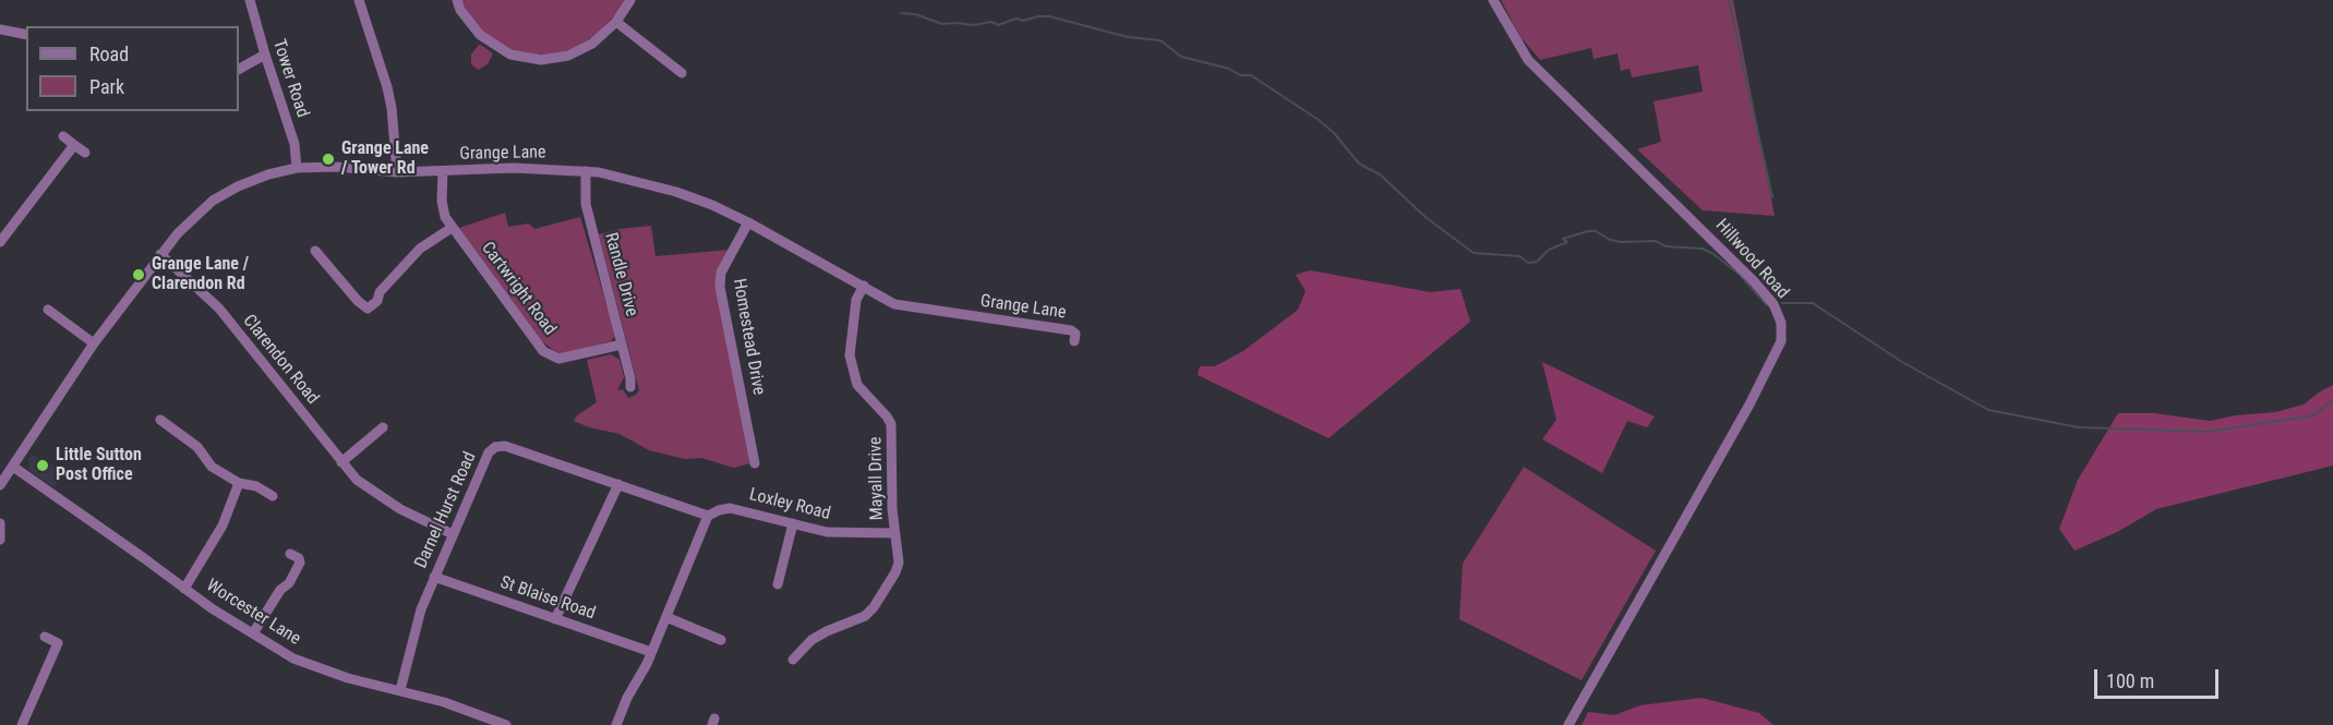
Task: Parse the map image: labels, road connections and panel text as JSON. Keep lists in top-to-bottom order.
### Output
{
  "streets": {
    "street": [
      "Tower Road",
      "Grange Lane",
      "Hillwood Road",
      "Randle Drive",
      "Cartwright Road",
      "Homestead Drive",
      "Clarendon Road",
      "Mayall Drive",
      "Loxley Road",
      "Darnel Hurst Road",
      "St Blaise Road",
      "Worcester Lane"
    ]
  },
  "crossings": [
    ["Tower Road", "Grange Lane"],
    ["Grange Lane", "Randle Drive"],
    ["Grange Lane", "Cartwright Road"],
    ["Grange Lane", "Homestead Drive"],
    ["Grange Lane", "Clarendon Road"],
    ["Grange Lane", "Mayall Drive"],
    ["Grange Lane", "Worcester Lane"],
    ["Randle Drive", "Cartwright Road"],
    ["Clarendon Road", "Darnel Hurst Road"],
    ["Mayall Drive", "Loxley Road"],
    ["Loxley Road", "Darnel Hurst Road"],
    ["Darnel Hurst Road", "St Blaise Road"],
    ["Darnel Hurst Road", "Worcester Lane"]
  ],
  "places": ["Grange Lane / Tower Rd", "Grange Lane / Clarendon Rd", "Little Sutton Post Office"],
  "legend": ["Road", "Park"],
  "scale_bar": "100 m"
}
